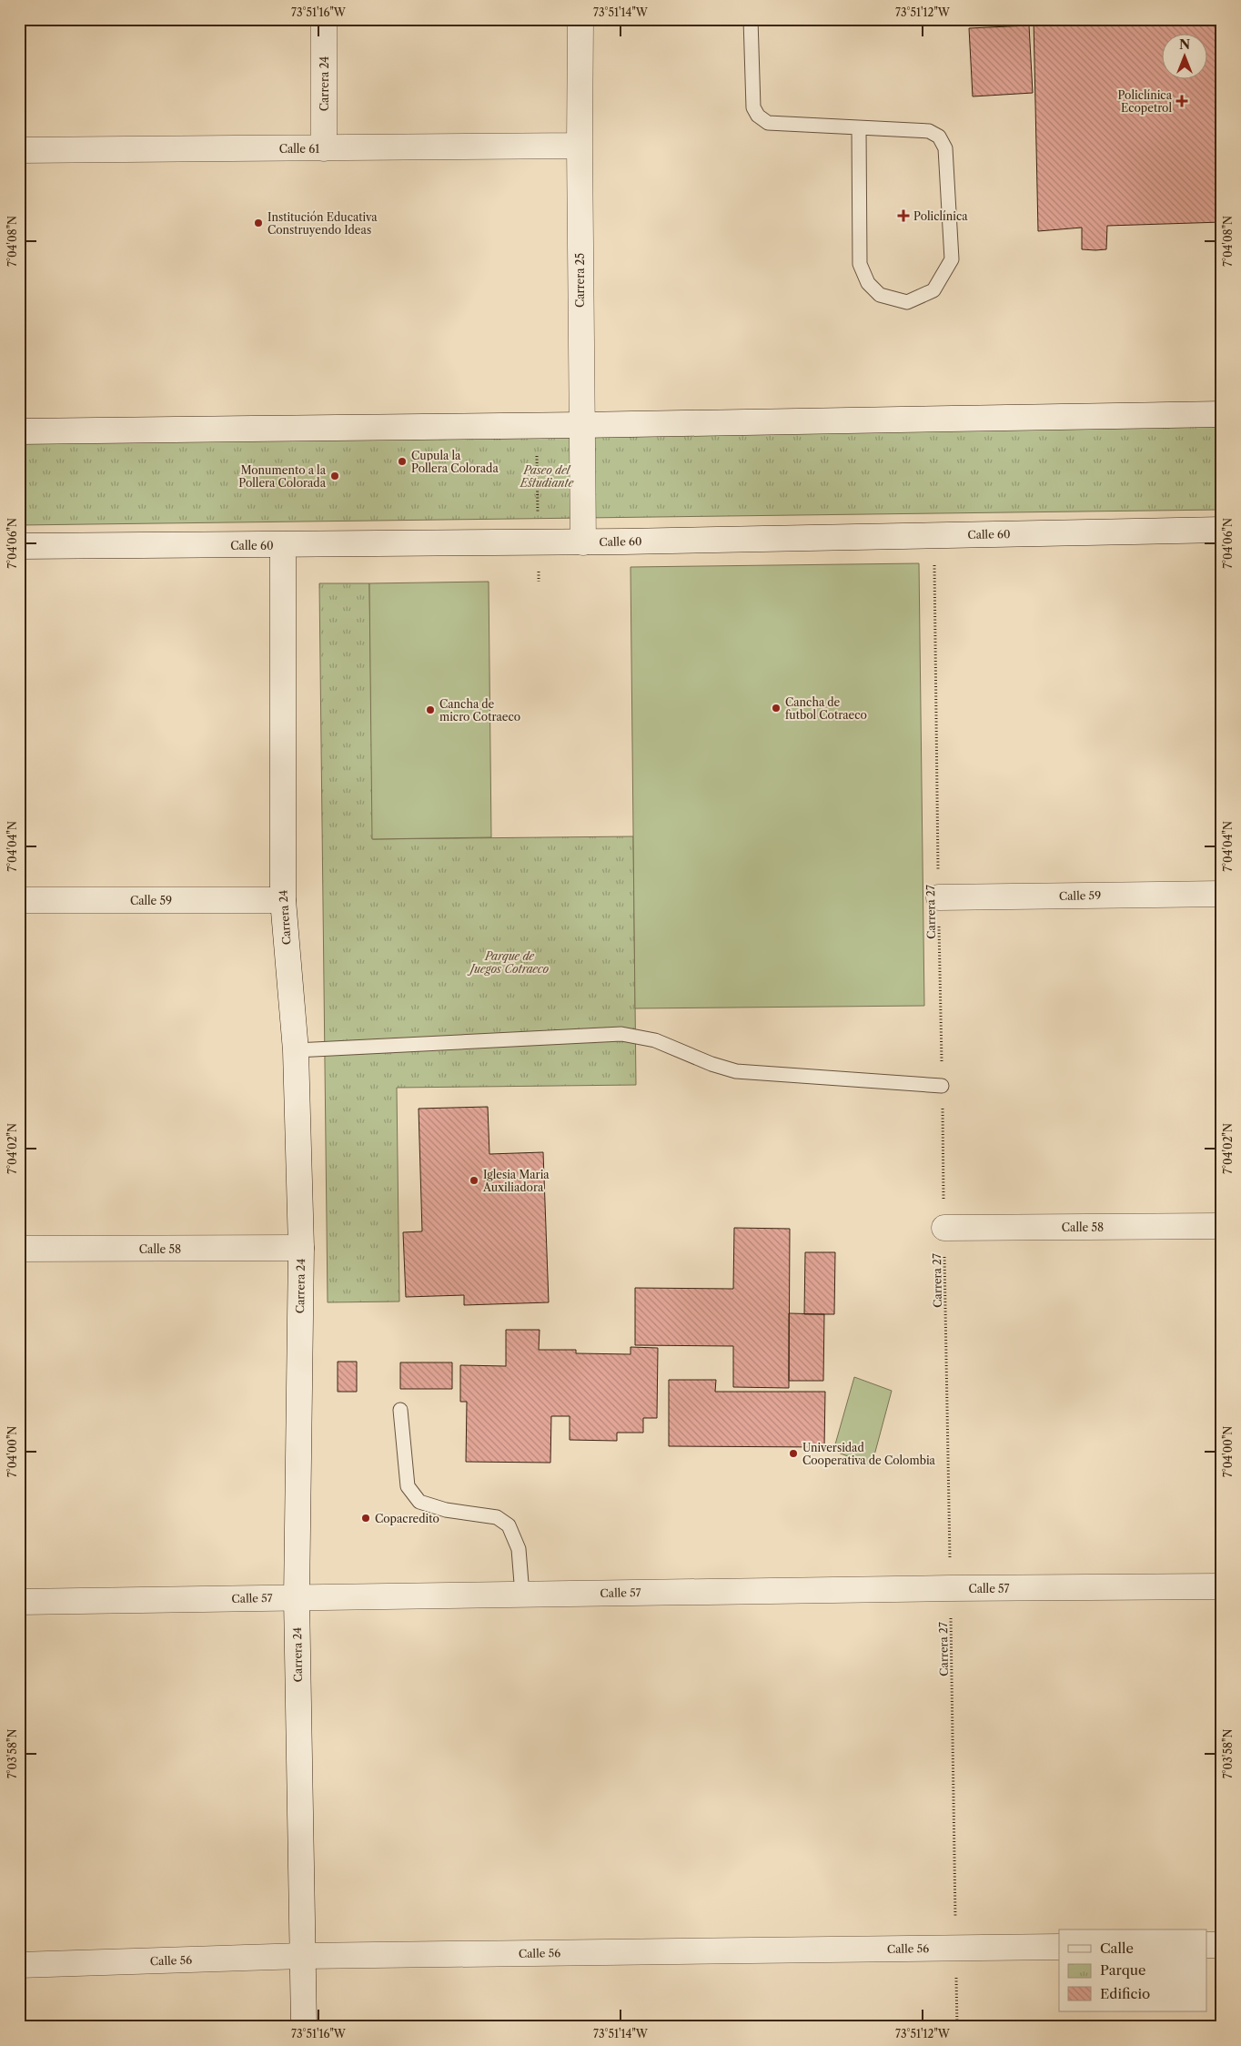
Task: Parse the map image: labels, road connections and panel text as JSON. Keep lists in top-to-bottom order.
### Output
{
  "streets": {
    "street": [
      "Carrera 24",
      "Calle 61",
      "Carrera 25",
      "Calle 60",
      "Calle 59",
      "Calle 58",
      "Calle 57",
      "Calle 56"
    ],
    "path": ["Carrera 27"]
  },
  "crossings": [
    ["Carrera 24", "Calle 61"],
    ["Carrera 24", "Calle 60"],
    ["Carrera 24", "Calle 59"],
    ["Carrera 24", "Calle 58"],
    ["Carrera 24", "Calle 57"],
    ["Carrera 24", "Calle 56"],
    ["Calle 61", "Carrera 25"],
    ["Carrera 25", "Calle 60"],
    ["Calle 60", "Carrera 27"],
    ["Calle 59", "Carrera 27"],
    ["Carrera 27", "Calle 58"],
    ["Carrera 27", "Calle 57"],
    ["Carrera 27", "Calle 56"]
  ],
  "parks": ["Paseo del Estudiante", "Parque de Juegos Cotraeco"],
  "places": {
    "health": ["Policlínica Ecopetrol", "Policlínica"],
    "other": [
      "Institución Educativa Construyendo Ideas",
      "Cupula la Pollera Colorada",
      "Monumento a la Pollera Colorada",
      "Cancha de futbol Cotraeco",
      "Cancha de micro Cotraeco",
      "Iglesia Maria Auxiliadora",
      "Universidad Cooperativa de Colombia",
      "Copacredito"
    ]
  },
  "legend": ["Calle", "Parque", "Edificio"],
  "north": "top",
  "coordinates": [
    "73°51'16\"W",
    "73°51'14\"W",
    "73°51'12\"W",
    "7°04'08\"N",
    "7°04'06\"N",
    "7°04'04\"N",
    "7°04'02\"N",
    "7°04'00\"N",
    "7°03'58\"N"
  ]
}
